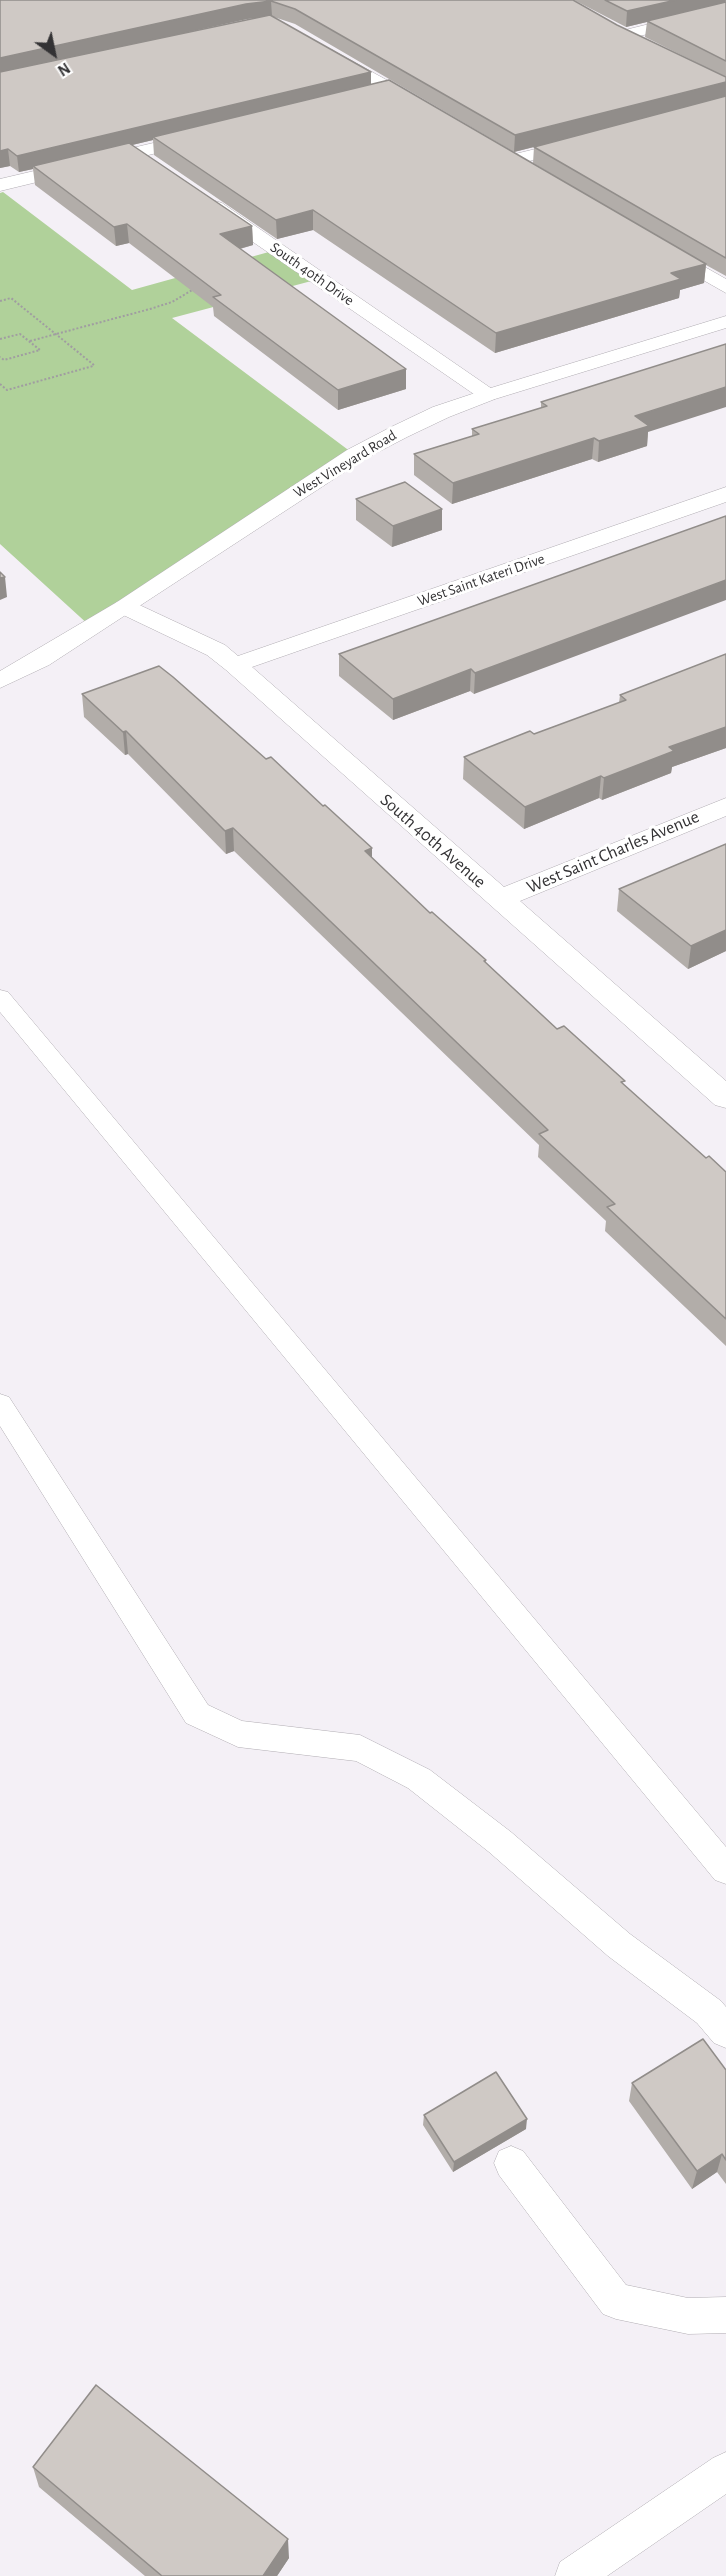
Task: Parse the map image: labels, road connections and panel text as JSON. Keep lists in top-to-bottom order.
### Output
{
  "streets": {
    "street": [
      "South 40th Drive",
      "West Vineyard Road",
      "West Saint Kateri Drive",
      "South 40th Avenue",
      "West Saint Charles Avenue"
    ]
  },
  "crossings": [
    ["South 40th Drive", "West Vineyard Road"],
    ["West Vineyard Road", "South 40th Avenue"],
    ["West Saint Kateri Drive", "South 40th Avenue"],
    ["South 40th Avenue", "West Saint Charles Avenue"]
  ],
  "north": "bottom right"
}
